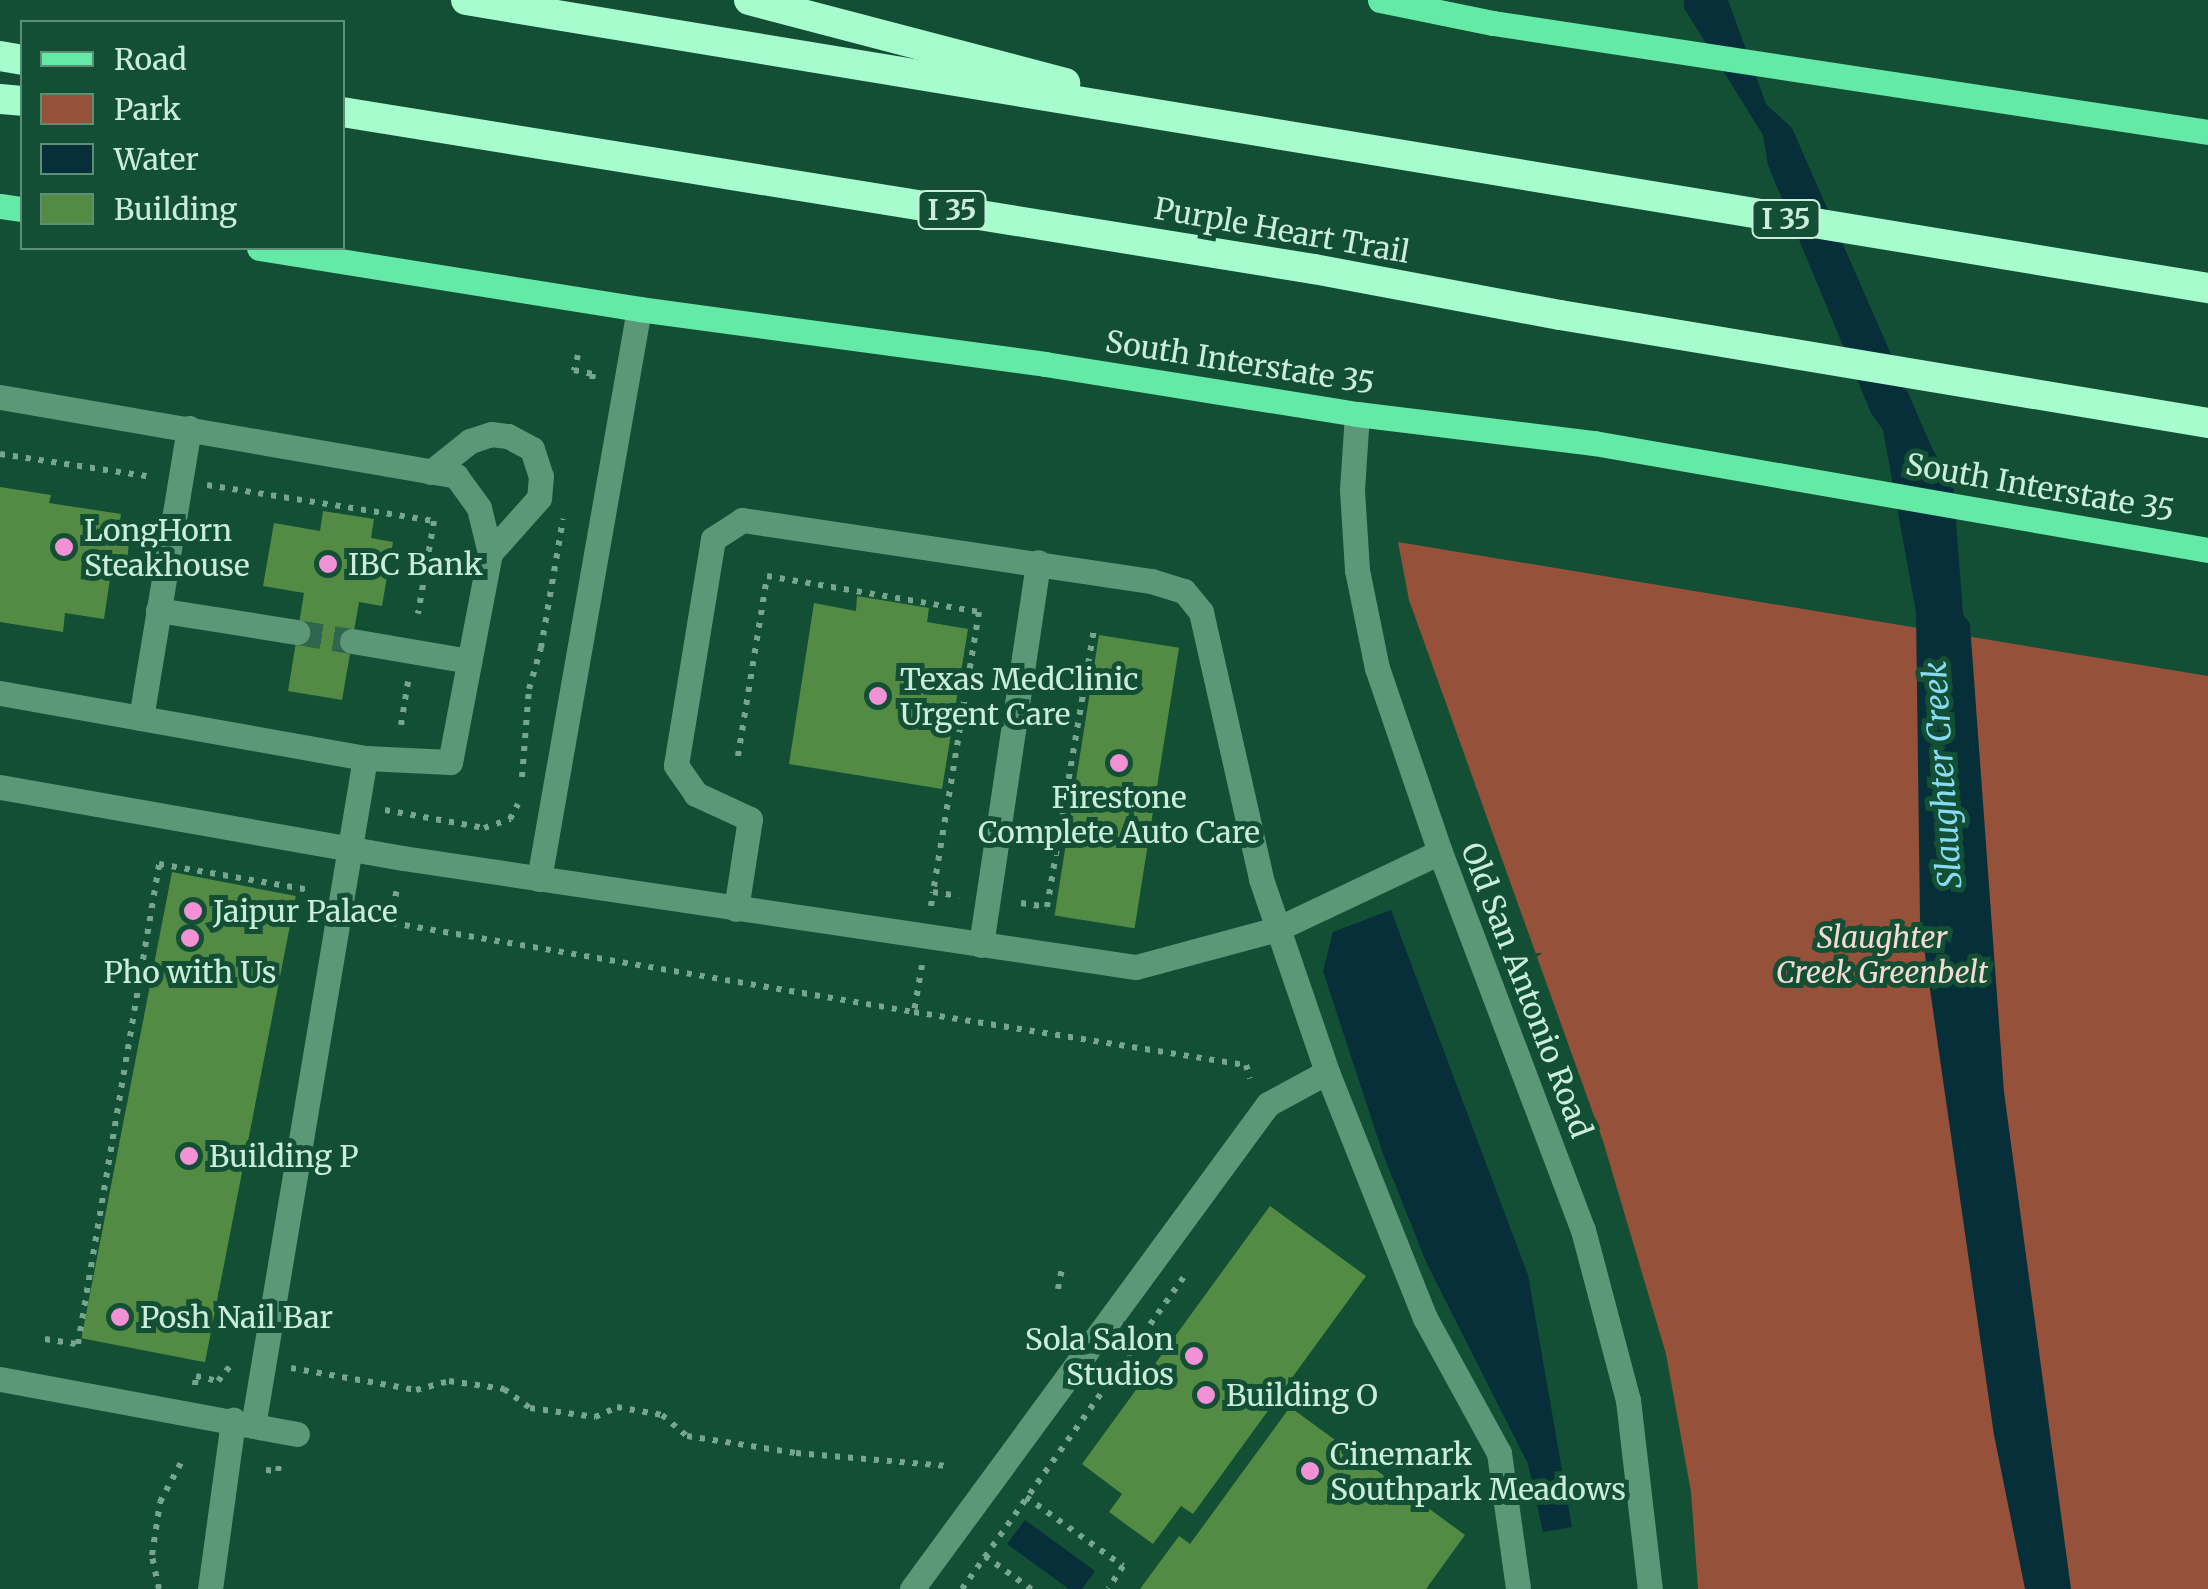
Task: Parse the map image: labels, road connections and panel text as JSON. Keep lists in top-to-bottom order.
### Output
{
  "streets": {
    "highway": ["I 35", "Purple Heart Trail"],
    "main road": ["South Interstate 35"],
    "street": ["Old San Antonio Road"]
  },
  "crossings": [
    ["South Interstate 35", "Old San Antonio Road"]
  ],
  "water": ["Slaughter Creek"],
  "parks": ["Slaughter Creek Greenbelt"],
  "places": [
    "LongHorn Steakhouse",
    "IBC Bank",
    "Texas MedClinic Urgent Care",
    "Firestone Complete Auto Care",
    "Jaipur Palace",
    "Pho with Us",
    "Building P",
    "Posh Nail Bar",
    "Sola Salon Studios",
    "Building O",
    "Cinemark Southpark Meadows"
  ],
  "legend": [
    "Road",
    "Park",
    "Water",
    "Building"
  ]
}
